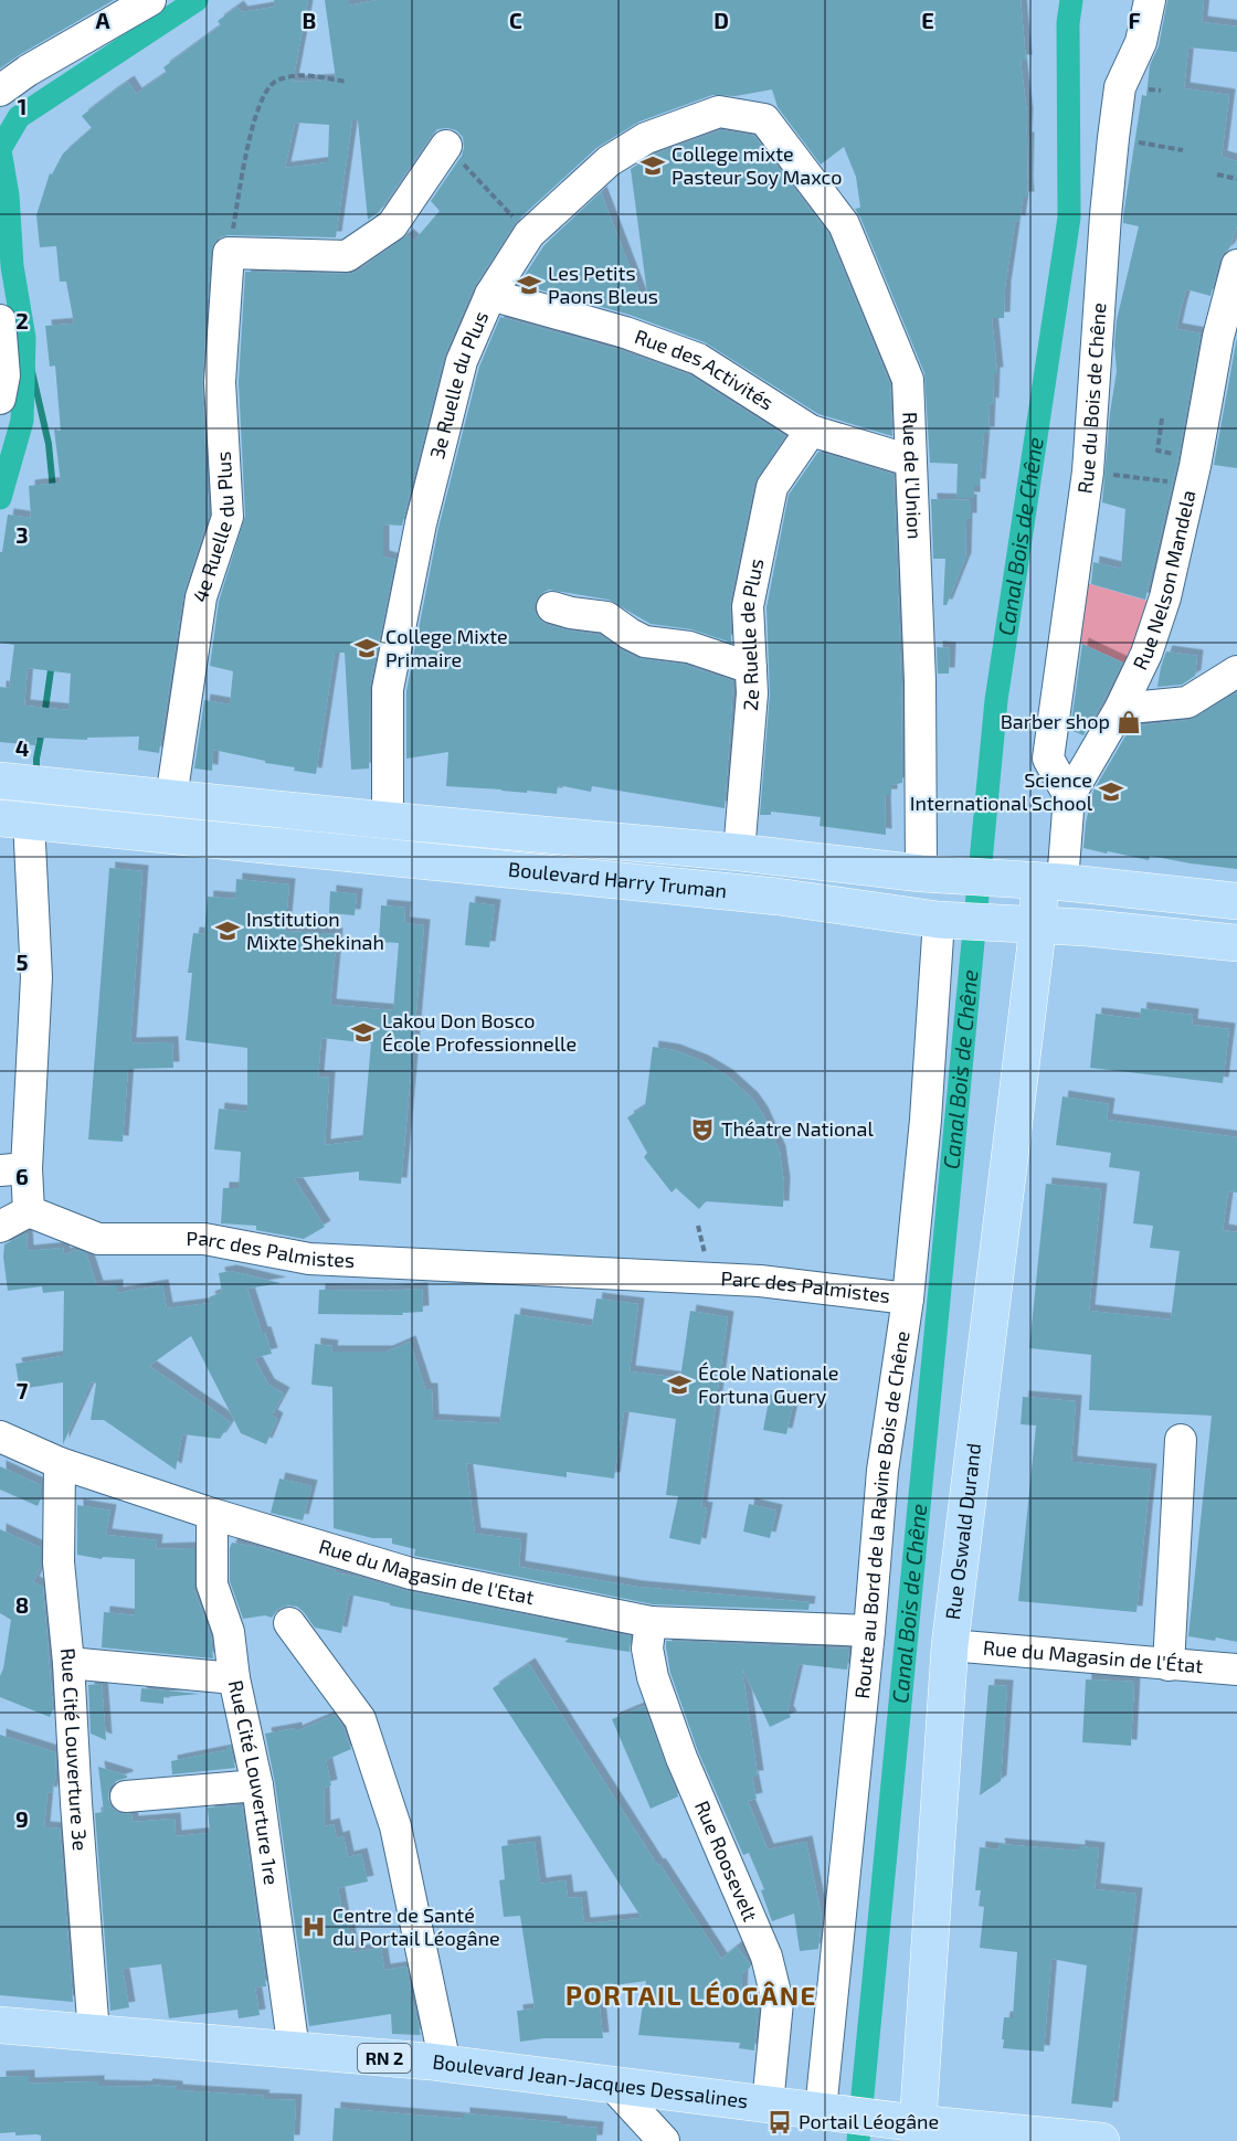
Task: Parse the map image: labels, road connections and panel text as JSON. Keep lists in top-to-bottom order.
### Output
{
  "streets": {
    "main road": [
      "Boulevard Harry Truman",
      "Rue Oswald Durand",
      "RN 2",
      "Boulevard Jean-Jacques Dessalines"
    ],
    "street": [
      "Rue des Activités",
      "3e Ruelle du Plus",
      "Rue du Bois de Chêne",
      "Rue de l'Union",
      "4e Ruelle du Plus",
      "Rue Nelson Mandela",
      "2e Ruelle de Plus",
      "Parc des Palmistes",
      "Route au Bord de la Ravine Bois de Chêne",
      "Rue du Magasin de l'Etat",
      "Rue du Magasin de l'État",
      "Rue Cité Louverture 3e",
      "Rue Cité Louverture 1re",
      "Rue Roosevelt"
    ]
  },
  "crossings": [
    ["Rue des Activités", "3e Ruelle du Plus"],
    ["Rue des Activités", "Rue de l'Union"],
    ["Rue des Activités", "2e Ruelle de Plus"],
    ["3e Ruelle du Plus", "Rue de l'Union"],
    ["3e Ruelle du Plus", "Boulevard Harry Truman"],
    ["Rue du Bois de Chêne", "Rue Nelson Mandela"],
    ["Rue de l'Union", "Boulevard Harry Truman"],
    ["4e Ruelle du Plus", "Boulevard Harry Truman"],
    ["Rue Nelson Mandela", "Boulevard Harry Truman"],
    ["Rue Nelson Mandela", "Rue Oswald Durand"],
    ["2e Ruelle de Plus", "Boulevard Harry Truman"],
    ["Boulevard Harry Truman", "Route au Bord de la Ravine Bois de Chêne"],
    ["Boulevard Harry Truman", "Rue Oswald Durand"],
    ["Parc des Palmistes", "Route au Bord de la Ravine Bois de Chêne"],
    ["Route au Bord de la Ravine Bois de Chêne", "Rue du Magasin de l'Etat"],
    ["Route au Bord de la Ravine Bois de Chêne", "Boulevard Jean-Jacques Dessalines"],
    ["Rue Oswald Durand", "Rue du Magasin de l'État"],
    ["Rue Oswald Durand", "Boulevard Jean-Jacques Dessalines"],
    ["Rue du Magasin de l'Etat", "Rue Cité Louverture 3e"],
    ["Rue du Magasin de l'Etat", "Rue Cité Louverture 1re"],
    ["Rue du Magasin de l'Etat", "Rue Roosevelt"],
    ["Rue Cité Louverture 3e", "Boulevard Jean-Jacques Dessalines"],
    ["Rue Cité Louverture 1re", "Boulevard Jean-Jacques Dessalines"],
    ["Rue Roosevelt", "Boulevard Jean-Jacques Dessalines"]
  ],
  "districts": ["PORTAIL LÉOGÂNE"],
  "water": ["Canal Bois de Chêne"],
  "places": {
    "school or university": [
      "College mixte Pasteur Soy Maxco",
      "Les Petits Paons Bleus",
      "College Mixte Primaire",
      "Science International School",
      "Institution Mixte Shekinah",
      "Lakou Don Bosco École Professionnelle",
      "École Nationale Fortuna Guery"
    ],
    "shop": ["Barber shop"],
    "theatre": ["Théatre National"],
    "hospital": ["Centre de Santé du Portail Léogâne"],
    "bus stop": ["Portail Léogâne"]
  },
  "grid": {
    "columns": [
      "A",
      "B",
      "C",
      "D",
      "E",
      "F"
    ],
    "rows": [
      "1",
      "2",
      "3",
      "4",
      "5",
      "6",
      "7",
      "8",
      "9"
    ]
  }
}
